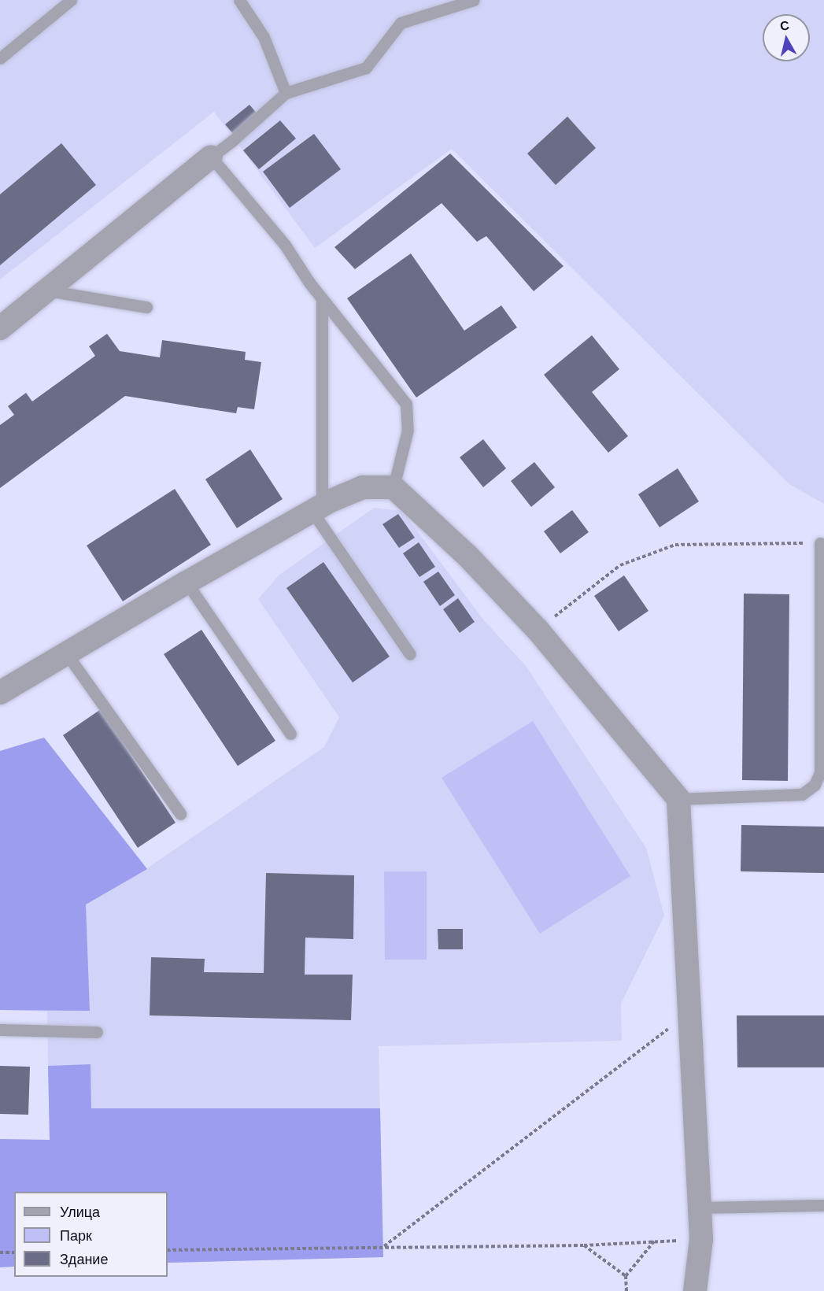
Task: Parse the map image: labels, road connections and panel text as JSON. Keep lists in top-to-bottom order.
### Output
{
  "legend": ["Улица", "Парк", "Здание"],
  "north": "top"
}
